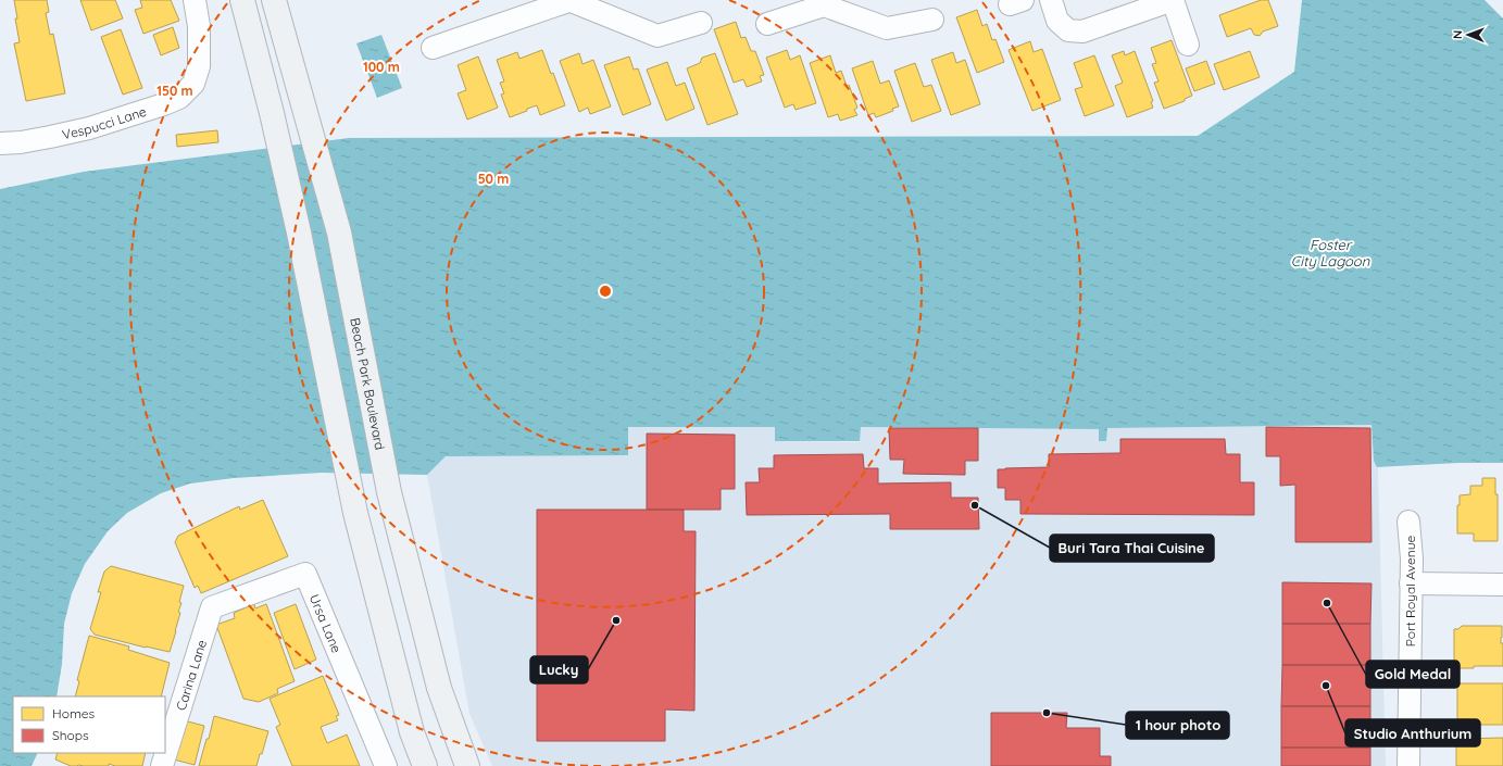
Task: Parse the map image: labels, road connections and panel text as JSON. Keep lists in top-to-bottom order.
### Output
{
  "streets": {
    "main road": ["Beach Park Boulevard"],
    "street": [
      "Vespucci Lane",
      "Port Royal Avenue",
      "Ursa Lane",
      "Carina Lane"
    ]
  },
  "crossings": [
    ["Ursa Lane", "Carina Lane"]
  ],
  "water": ["Foster City Lagoon"],
  "places": [
    "Buri Tara Thai Cuisine",
    "Gold Medal",
    "Lucky",
    "Studio Anthurium",
    "1 hour photo"
  ],
  "legend": ["Homes", "Shops"],
  "north": "left",
  "rings": ["100 m", "150 m", "50 m"]
}
